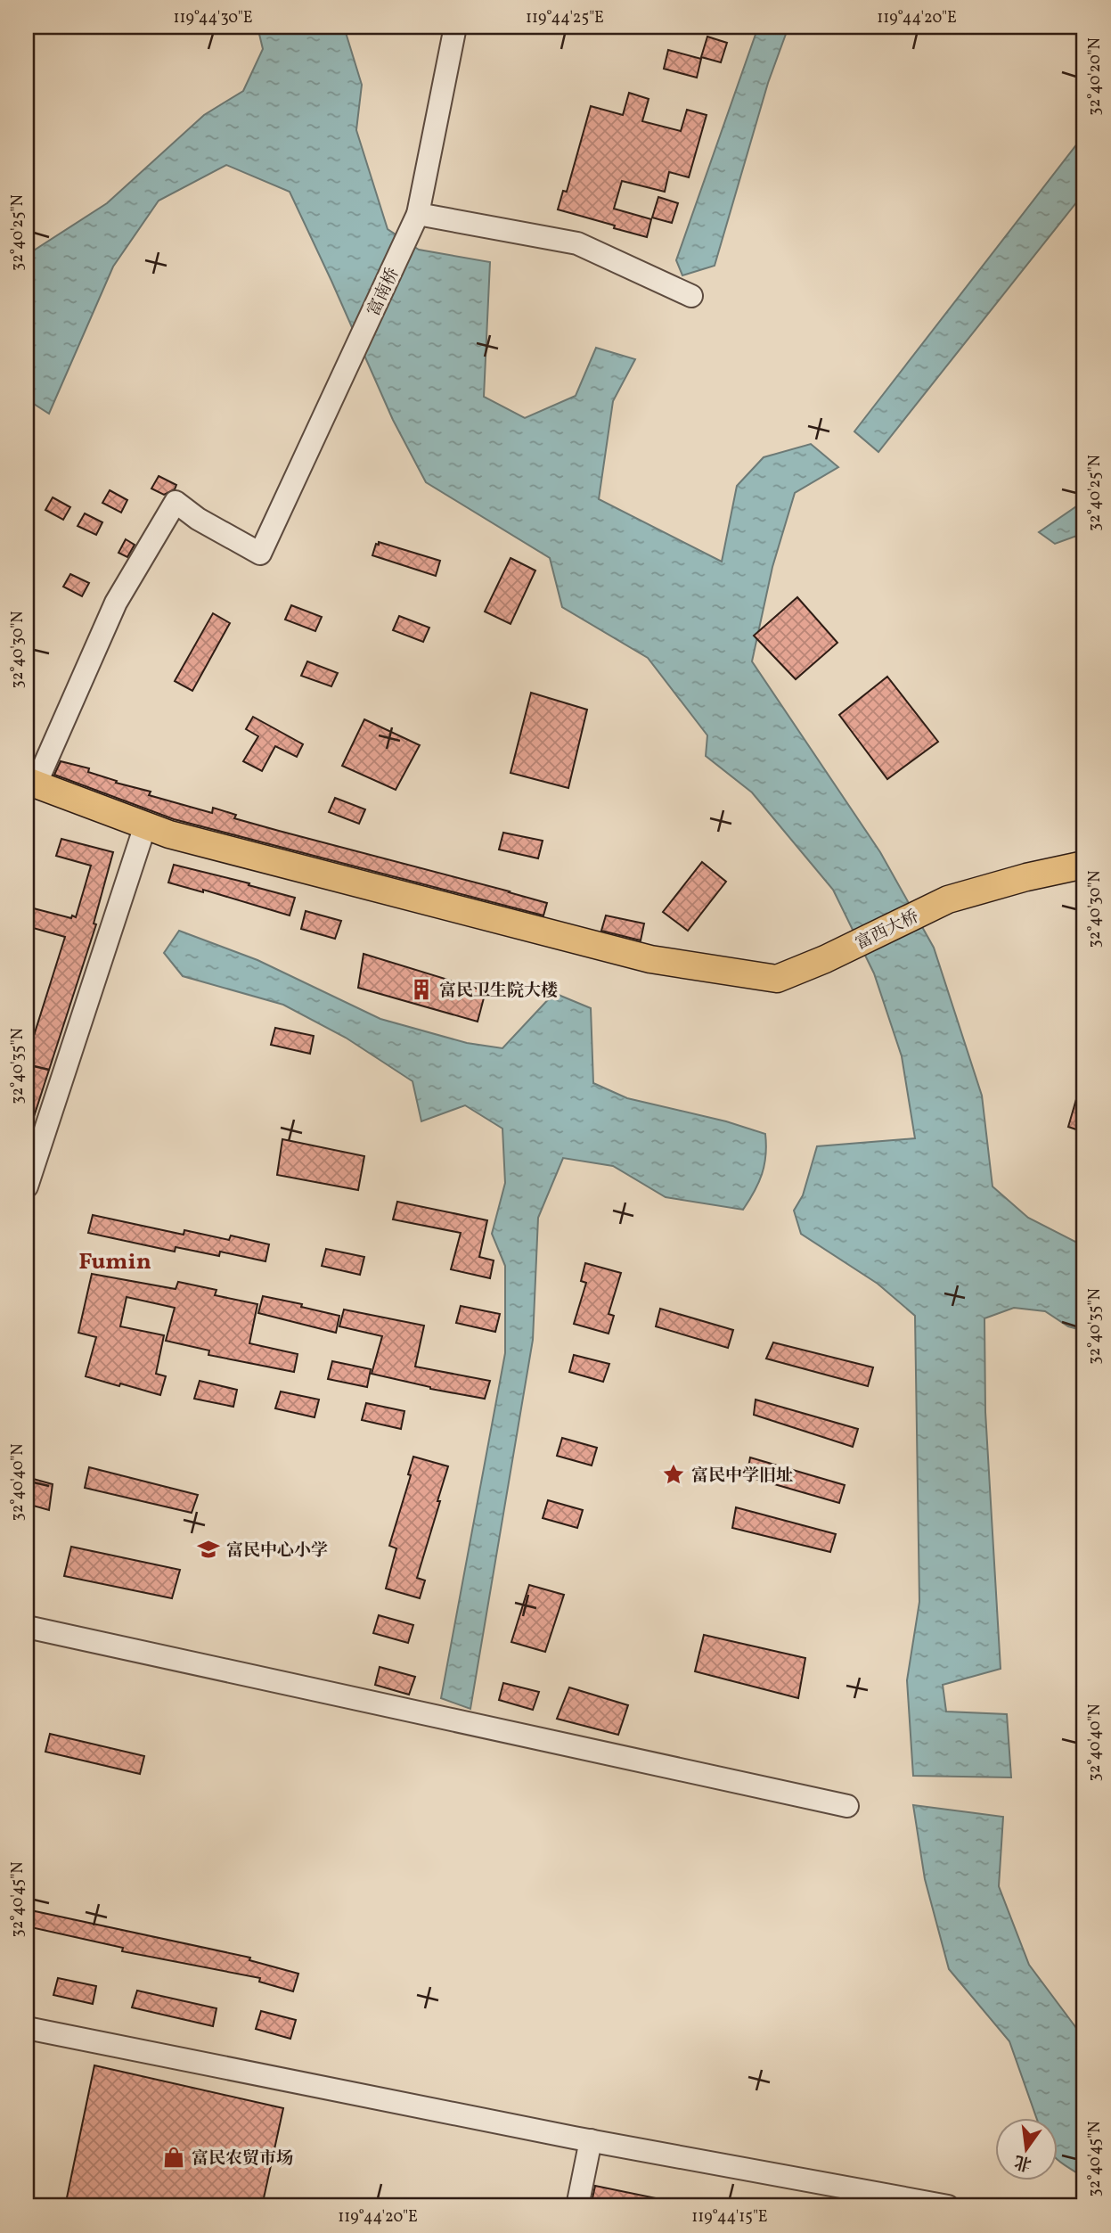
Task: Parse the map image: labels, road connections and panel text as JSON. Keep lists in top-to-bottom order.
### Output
{
  "streets": {
    "main road": ["富西大桥"],
    "street": ["富南桥"]
  },
  "crossings": [
    ["富南桥", "富西大桥"]
  ],
  "districts": ["Fumin"],
  "places": {
    "building": ["富民卫生院大楼"],
    "place": ["富民中学旧址"],
    "school or university": ["富民中心小学"],
    "shop": ["富民农贸市场"]
  },
  "north": "bottom",
  "coordinates": [
    "119°44'30\"E",
    "119°44'25\"E",
    "119°44'20\"E",
    "32°40'20\"N",
    "32°40'25\"N",
    "32°40'30\"N",
    "32°40'35\"N",
    "32°40'40\"N",
    "32°40'45\"N",
    "119°44'15\"E"
  ]
}
